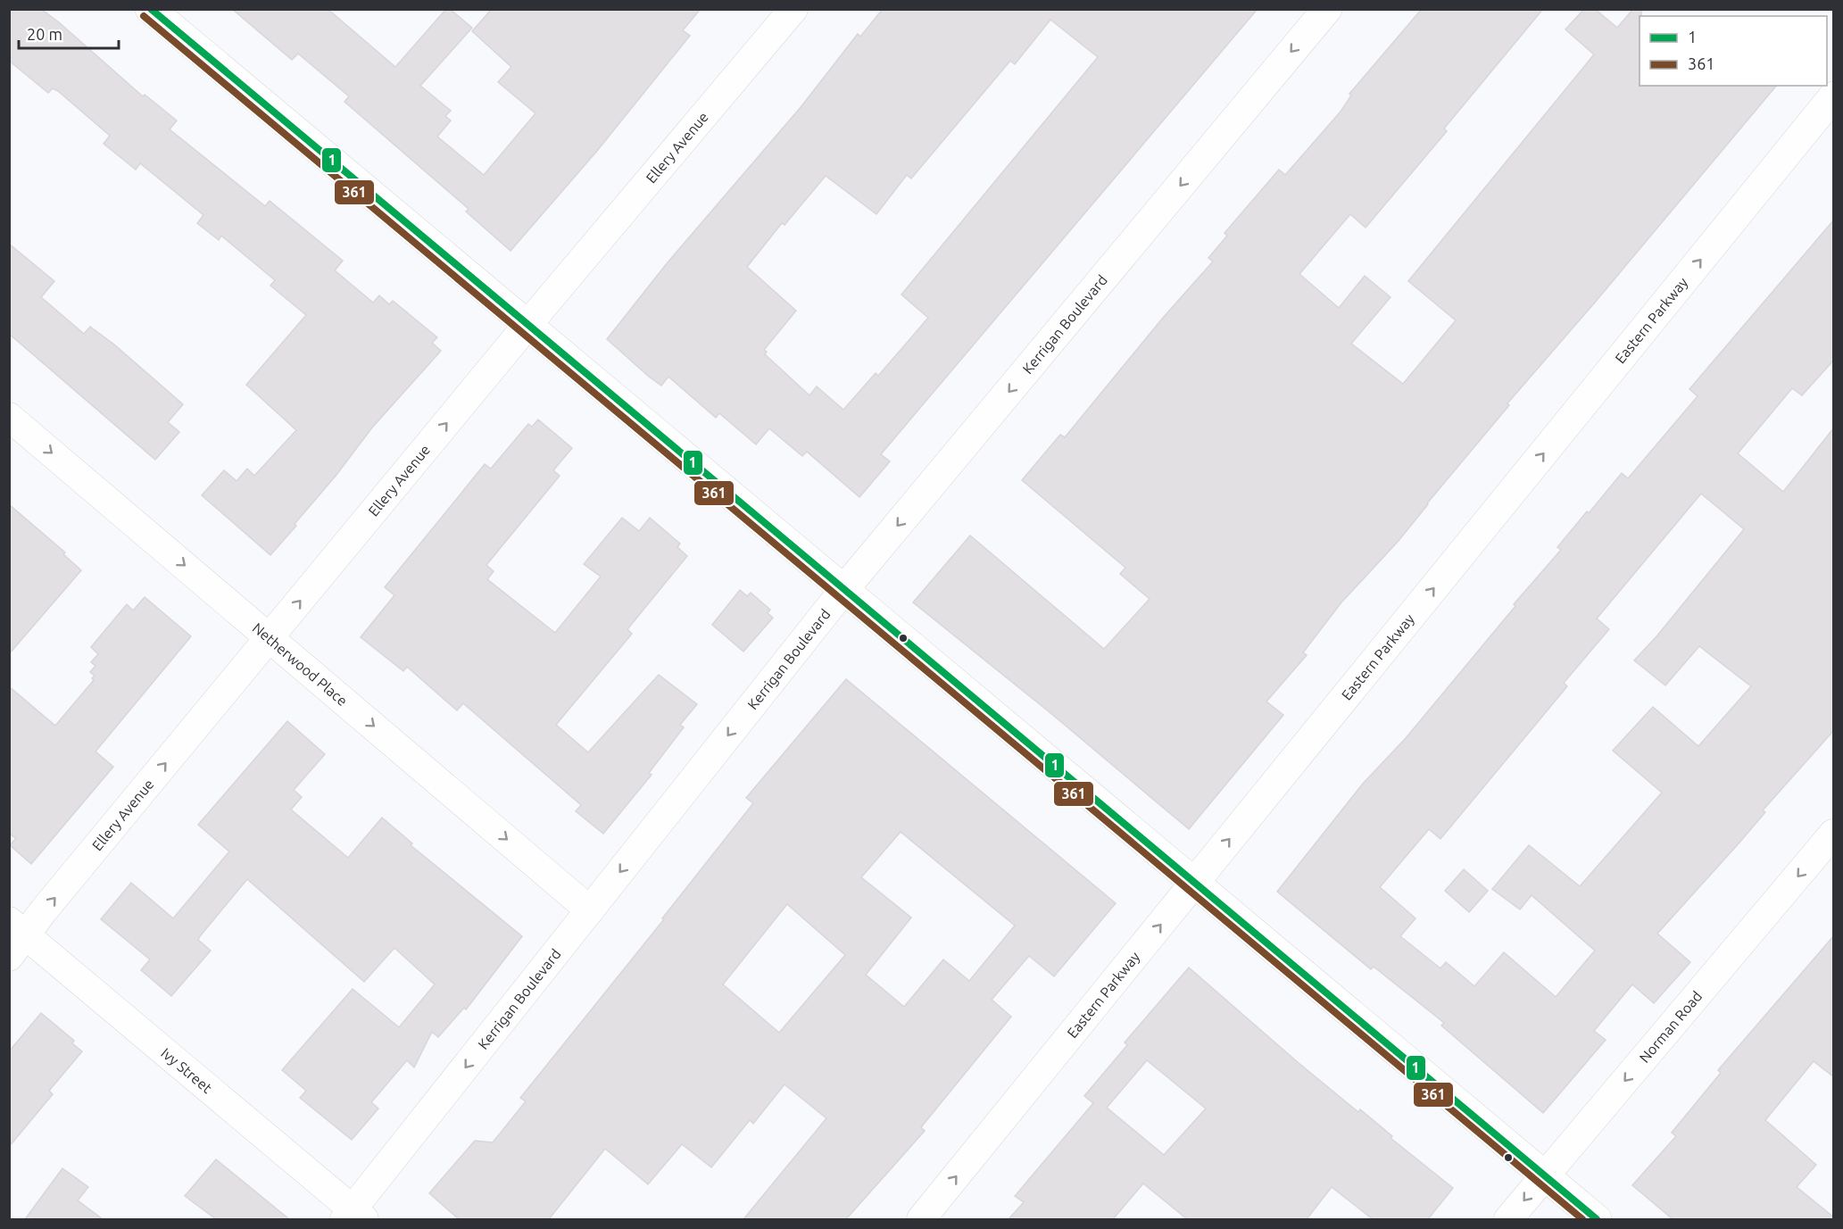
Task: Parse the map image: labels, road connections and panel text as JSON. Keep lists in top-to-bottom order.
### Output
{
  "streets": {
    "street": [
      "Ellery Avenue",
      "Eastern Parkway",
      "Kerrigan Boulevard",
      "Netherwood Place",
      "Norman Road",
      "Ivy Street"
    ]
  },
  "crossings": [
    ["Ellery Avenue", "Netherwood Place"],
    ["Ellery Avenue", "Ivy Street"],
    ["Kerrigan Boulevard", "Netherwood Place"],
    ["Kerrigan Boulevard", "Ivy Street"]
  ],
  "one_way": [
    "Ellery Avenue",
    "Eastern Parkway",
    "Kerrigan Boulevard",
    "Netherwood Place",
    "Norman Road"
  ],
  "lines": ["transit line 1", "transit line 361"],
  "legend": ["1", "361"],
  "scale_bar": "20 m"
}
